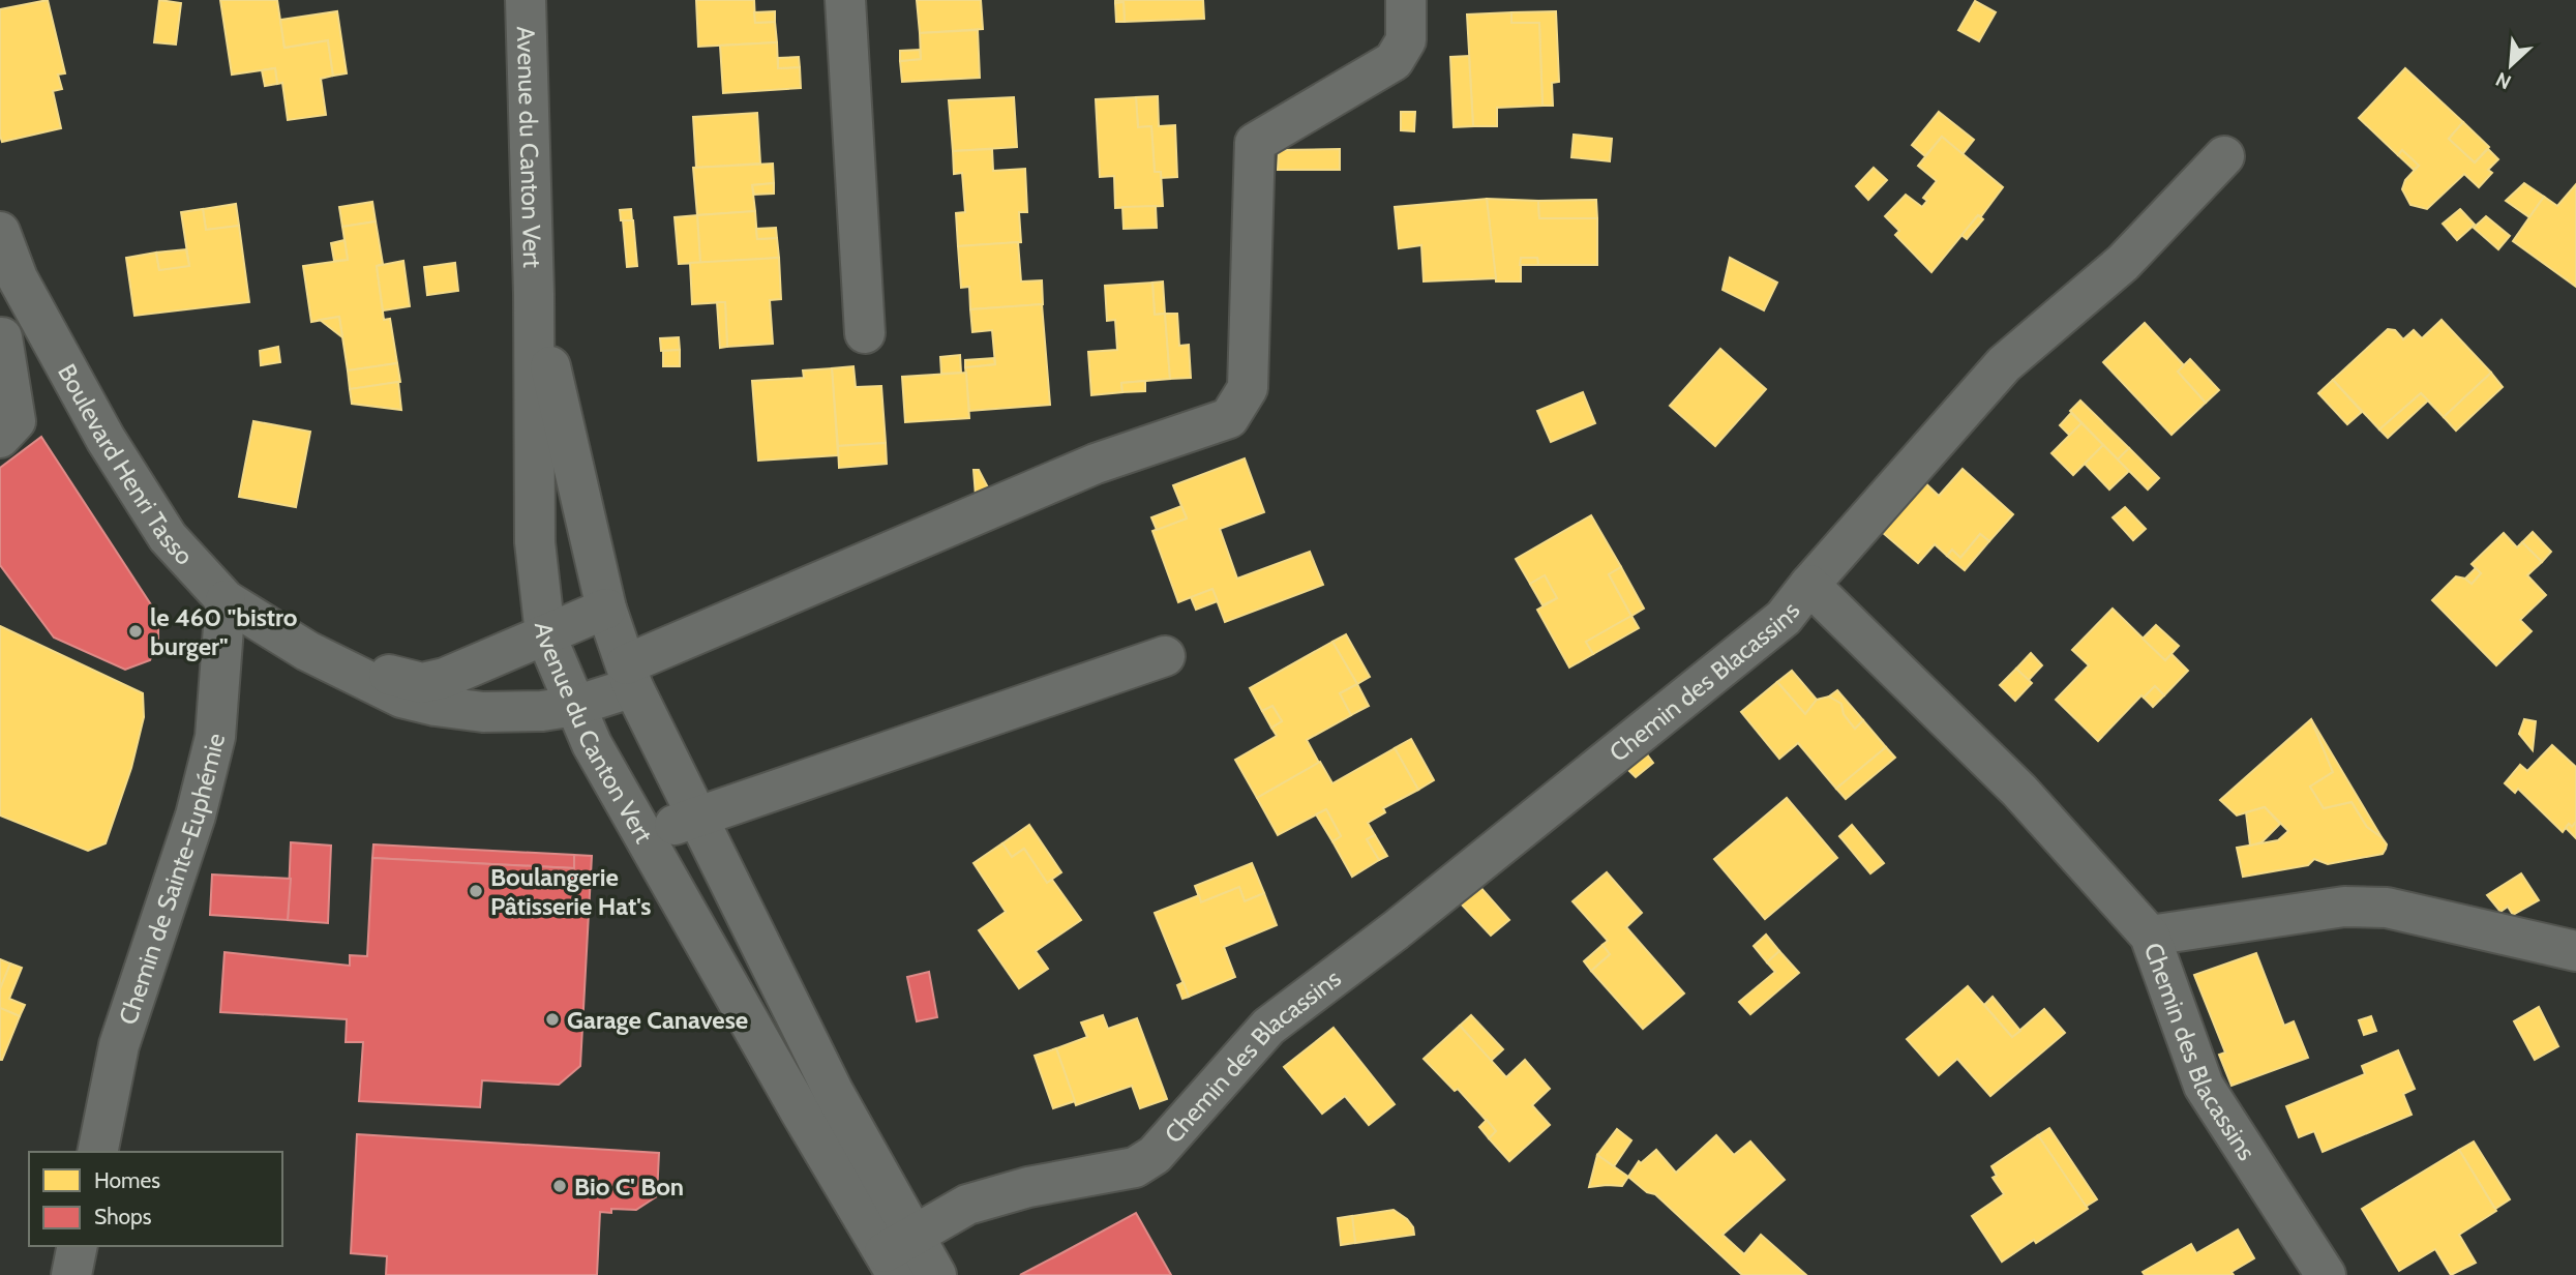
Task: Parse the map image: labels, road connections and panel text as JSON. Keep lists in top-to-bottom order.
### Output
{
  "streets": {
    "street": [
      "Avenue du Canton Vert",
      "Boulevard Henri Tasso",
      "Chemin des Blacassins",
      "Chemin de Sainte-Euphémie"
    ]
  },
  "crossings": [
    ["Avenue du Canton Vert", "Boulevard Henri Tasso"],
    ["Avenue du Canton Vert", "Chemin des Blacassins"],
    ["Boulevard Henri Tasso", "Chemin de Sainte-Euphémie"]
  ],
  "places": [
    "le 460 \"bistro burger\"",
    "Boulangerie Pâtisserie Hat's",
    "Garage Canavese",
    "Bio C' Bon"
  ],
  "legend": ["Homes", "Shops"],
  "north": "bottom left"
}
